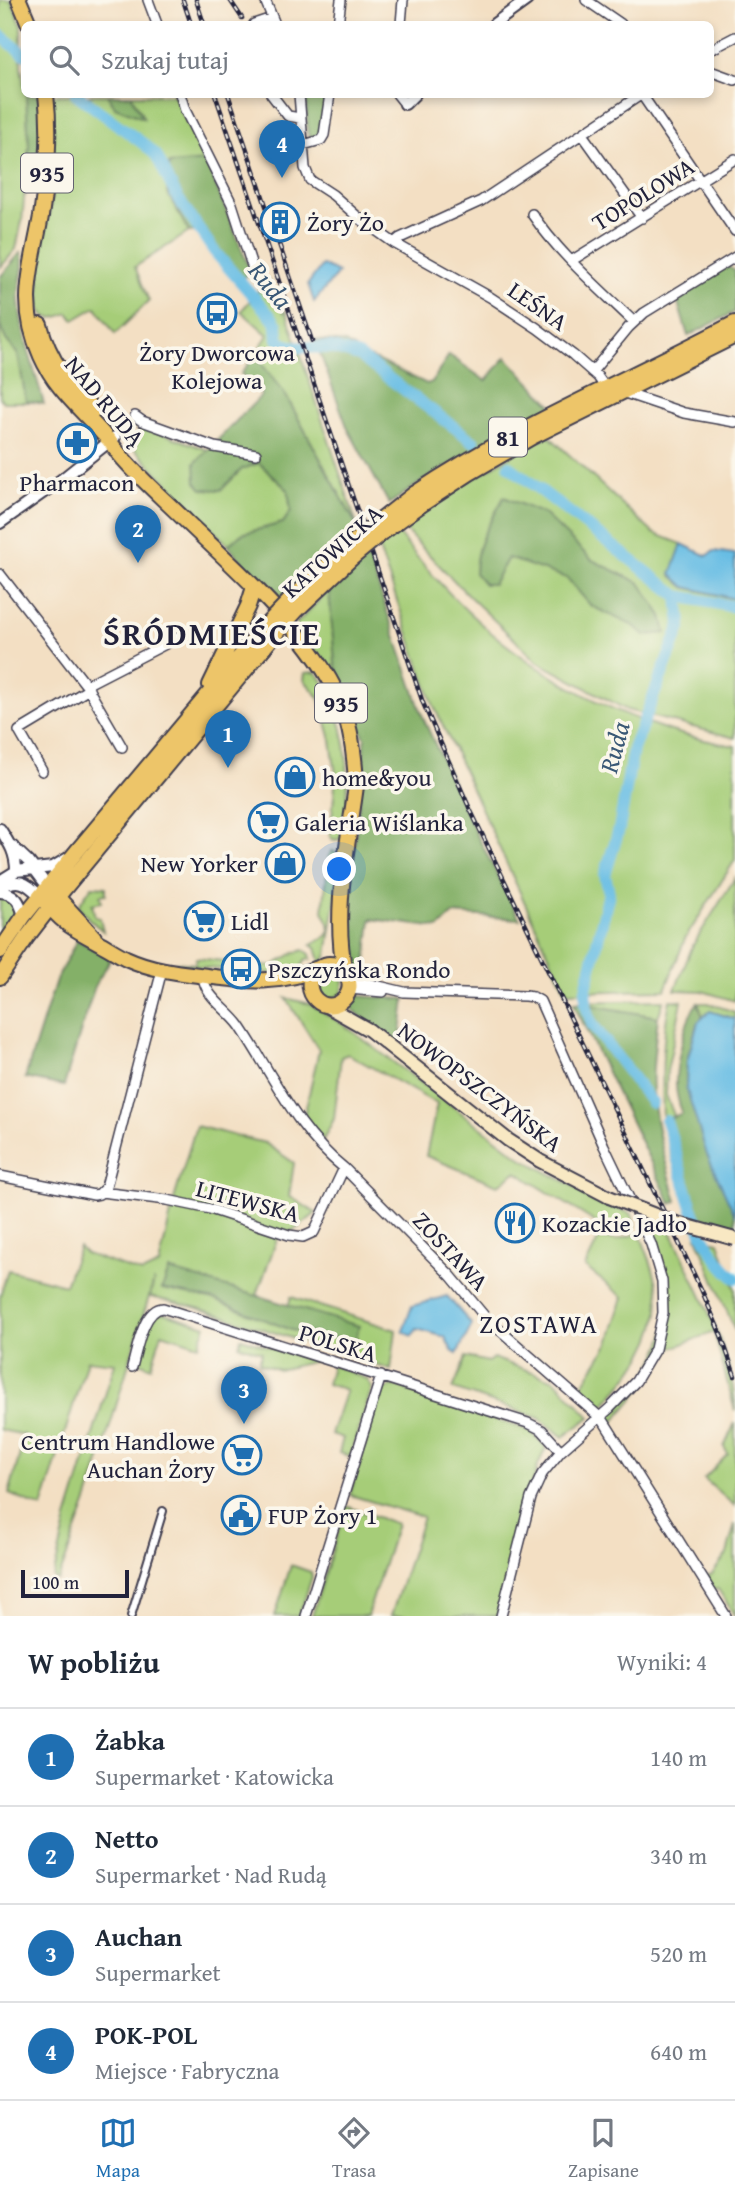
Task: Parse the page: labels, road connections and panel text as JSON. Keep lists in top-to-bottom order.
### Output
{
  "streets": {
    "main road": [
      "935",
      "NAD RUDĄ",
      "81",
      "KATOWICKA",
      "NOWOPSZCZYŃSKA"
    ],
    "street": [
      "TOPOLOWA",
      "LEŚNA",
      "LITEWSKA",
      "ZOSTAWA",
      "POLSKA"
    ]
  },
  "crossings": [
    ["935", "NAD RUDĄ"],
    ["935", "NOWOPSZCZYŃSKA"],
    ["LEŚNA", "KATOWICKA"],
    ["NAD RUDĄ", "NOWOPSZCZYŃSKA"],
    ["LITEWSKA", "ZOSTAWA"]
  ],
  "districts": ["ŚRÓDMIEŚCIE", "ZOSTAWA"],
  "water": ["Ruda"],
  "places": {
    "building": ["Żory Żo"],
    "bus stop": ["Żory Dworcowa Kolejowa", "Pszczyńska Rondo"],
    "pharmacy": ["Pharmacon"],
    "shop": ["home&you", "New Yorker"],
    "supermarket": ["Galeria Wiślanka", "Lidl", "Centrum Handlowe Auchan Żory"],
    "restaurant": ["Kozackie Jadło"],
    "public building": ["FUP Żory 1"]
  },
  "scale_bar": "100 m",
  "page": {
    "search": "Szukaj tutaj",
    "pins": [
      "4",
      "2",
      "1",
      "3"
    ],
    "scale": "100 m",
    "heading": ["W pobliżu", "Wyniki: 4"],
    "list": [
      {
        "mark": "1",
        "name": "Żabka",
        "note": "Supermarket · Katowicka",
        "value": "140 m"
      },
      {
        "mark": "2",
        "name": "Netto",
        "note": "Supermarket · Nad Rudą",
        "value": "340 m"
      },
      {
        "mark": "3",
        "name": "Auchan",
        "note": "Supermarket",
        "value": "520 m"
      },
      {
        "mark": "4",
        "name": "POK-POL",
        "note": "Miejsce · Fabryczna",
        "value": "640 m"
      }
    ],
    "nav": ["Mapa", "Trasa", "Zapisane"]
  }
}
